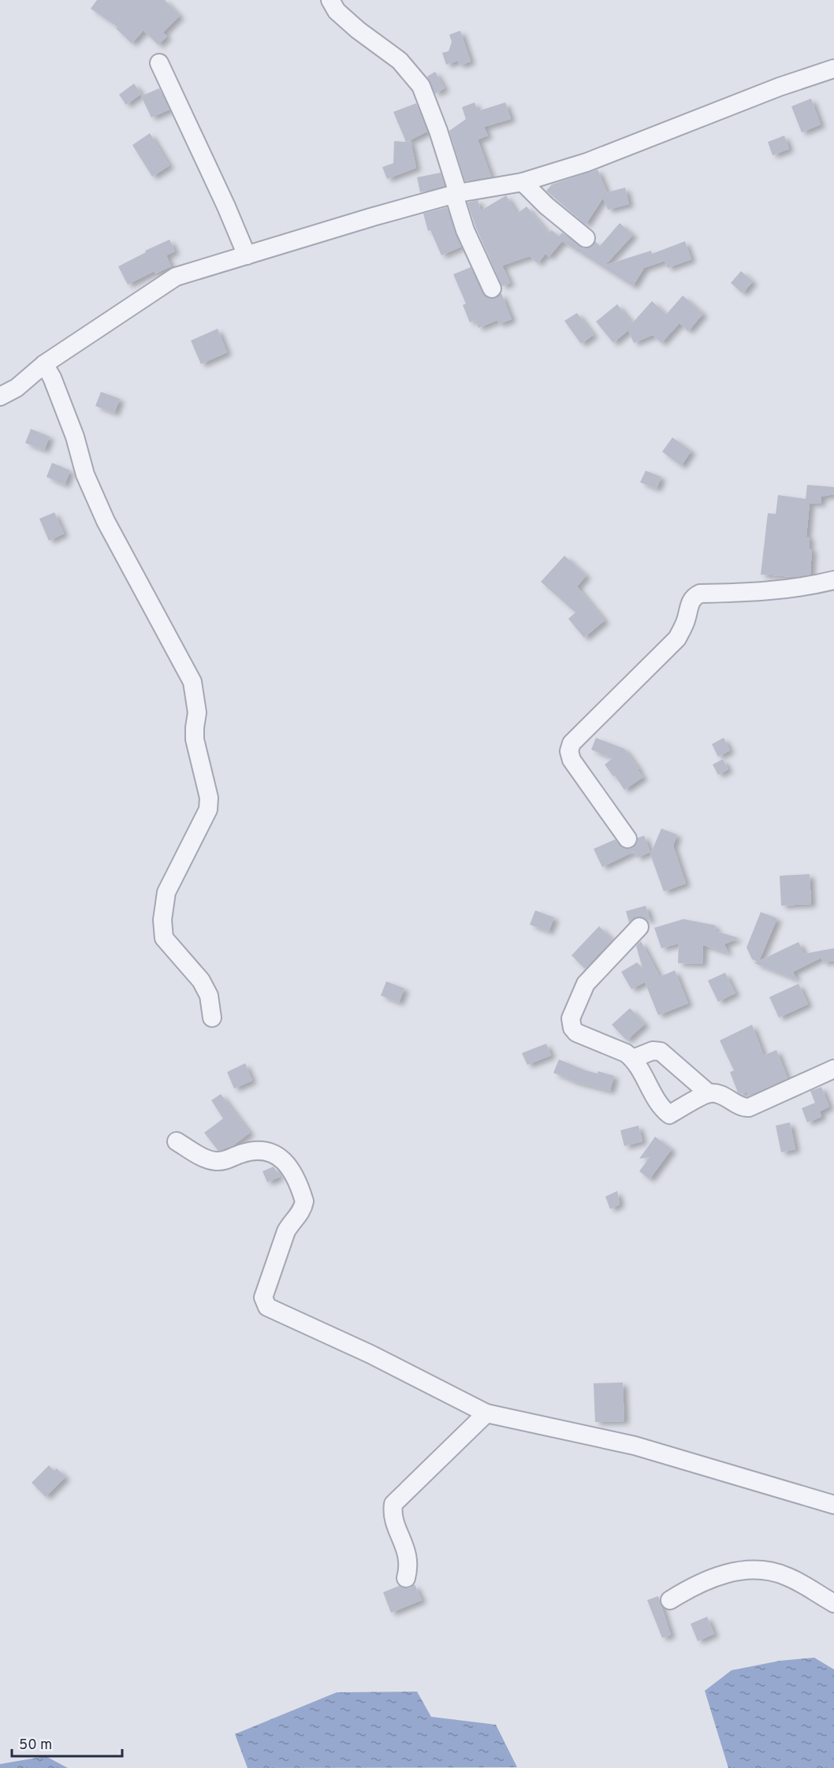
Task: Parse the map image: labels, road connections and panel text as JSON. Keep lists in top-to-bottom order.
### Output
{
  "scale_bar": "50 m"
}
